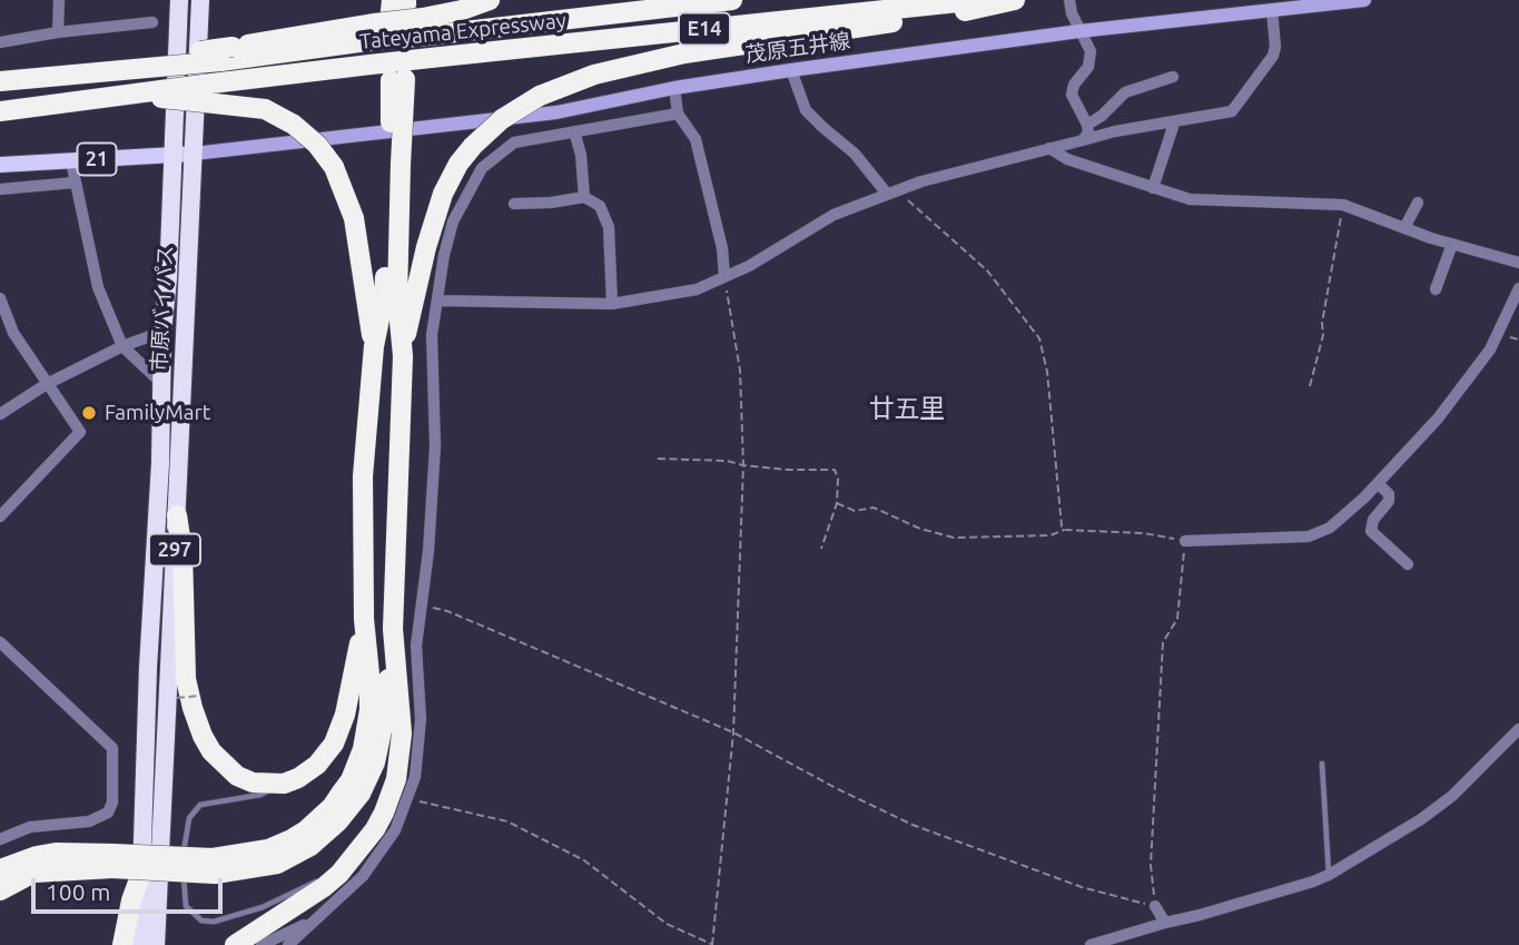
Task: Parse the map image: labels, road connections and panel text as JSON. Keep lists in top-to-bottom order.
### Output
{
  "streets": {
    "highway": [
      "E14",
      "Tateyama Expressway",
      "市原バイパス",
      "297"
    ],
    "main road": ["茂原五井線", "21"]
  },
  "crossings": [
    ["茂原五井線", "21"],
    ["茂原五井線", "市原バイパス"],
    ["21", "市原バイパス"]
  ],
  "districts": ["廿五里"],
  "places": ["FamilyMart"],
  "scale_bar": "100 m"
}
